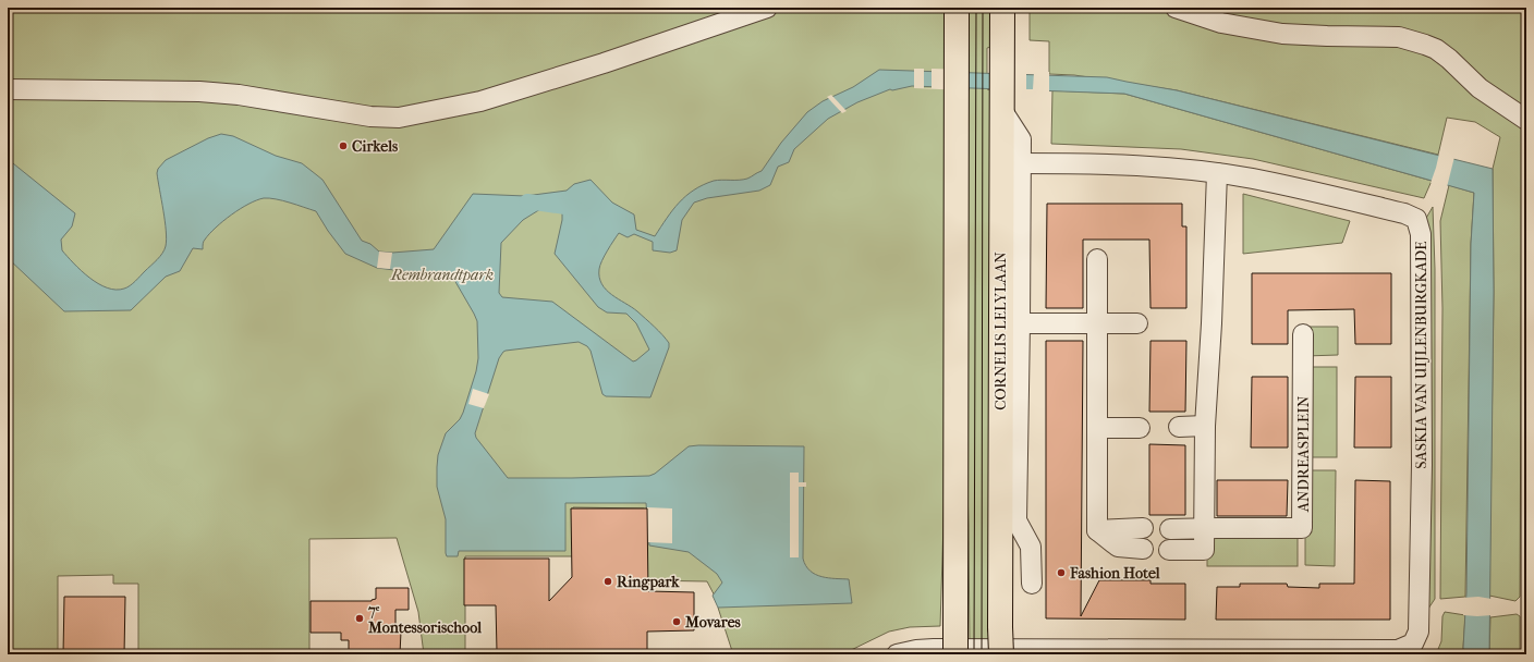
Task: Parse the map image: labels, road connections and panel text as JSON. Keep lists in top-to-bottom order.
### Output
{
  "streets": {
    "main road": ["CORNELIS LELYLAAN"],
    "street": ["SASKIA VAN UIJLENBURGKADE", "ANDREASPLEIN"]
  },
  "parks": ["Rembrandtpark"],
  "places": [
    "Cirkels",
    "Fashion Hotel",
    "Ringpark",
    "7ᵉ Montessorischool",
    "Movares"
  ]
}
